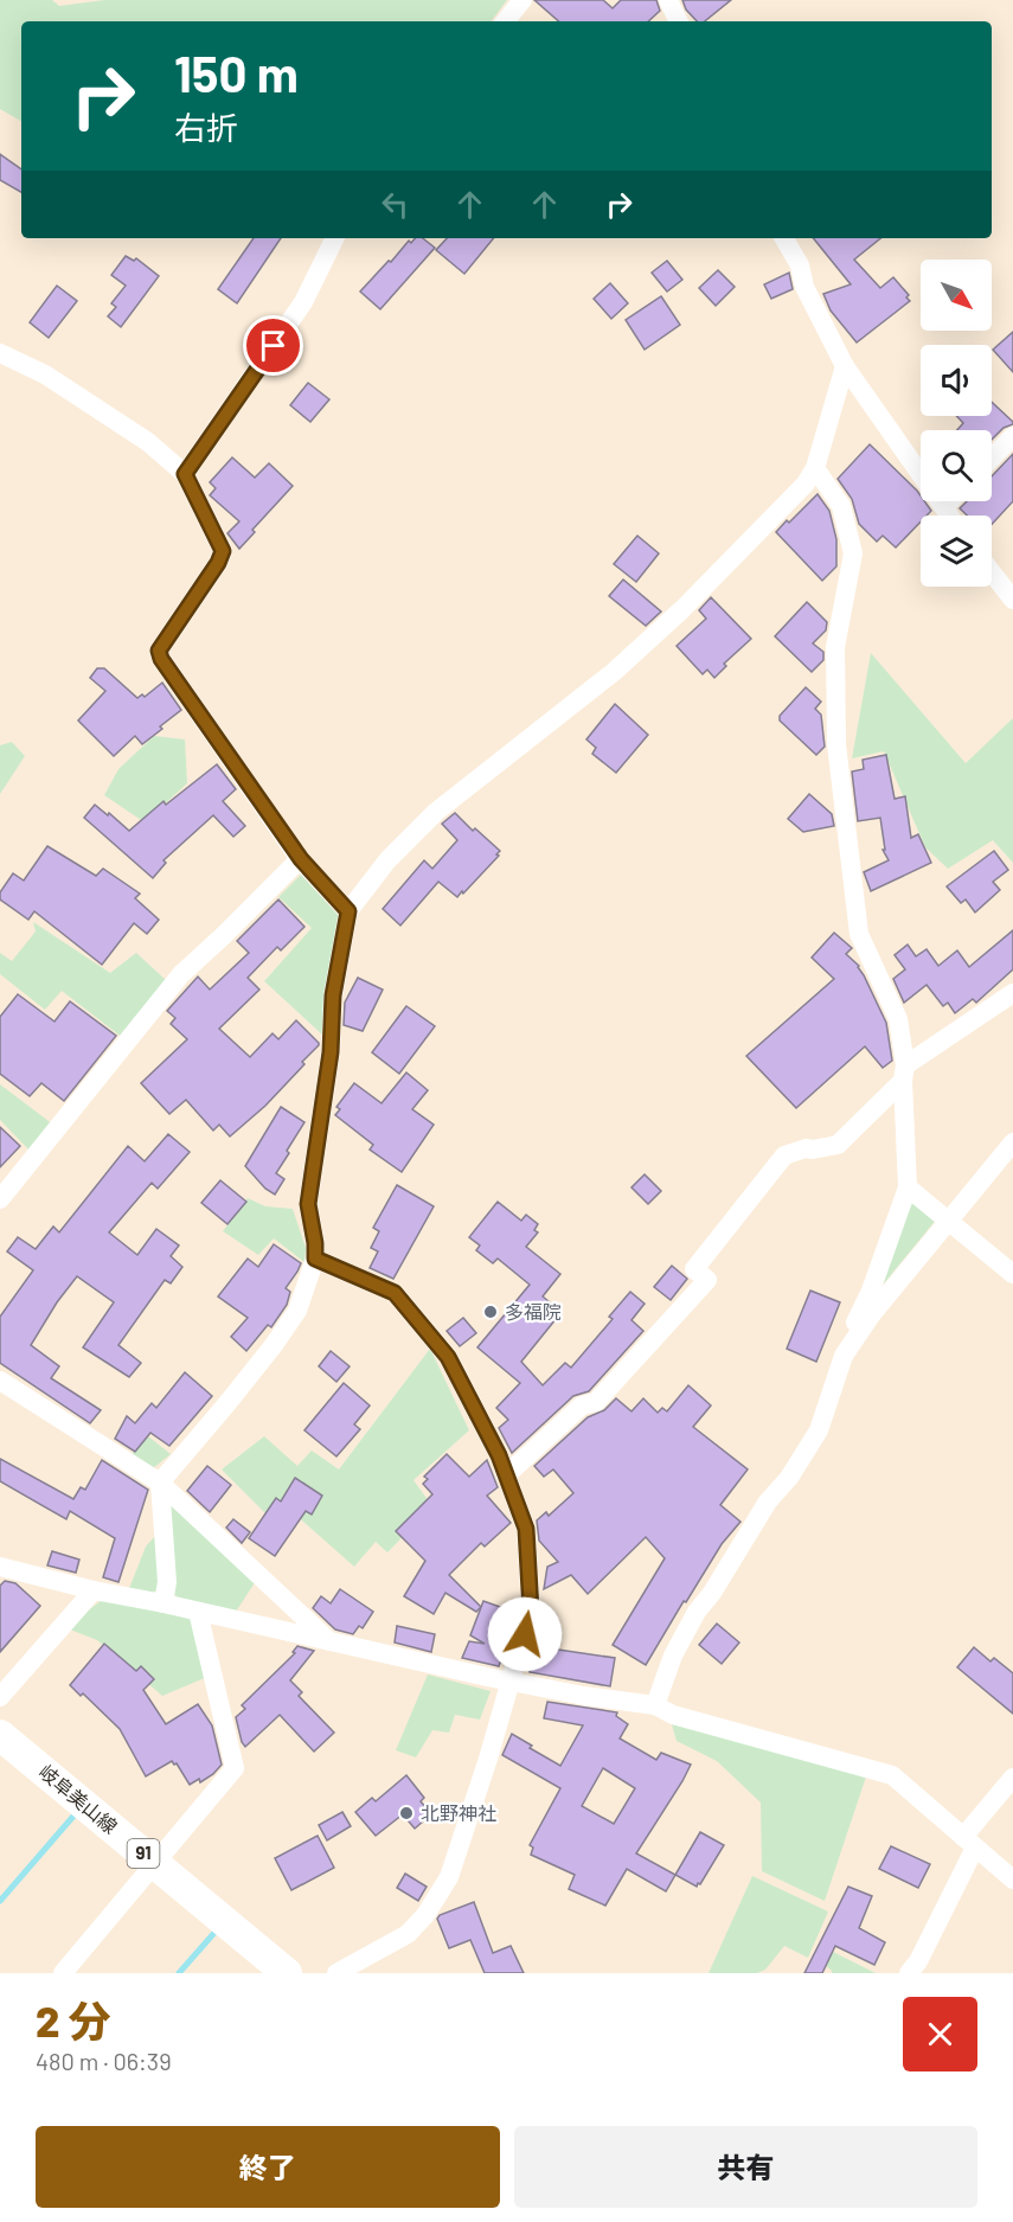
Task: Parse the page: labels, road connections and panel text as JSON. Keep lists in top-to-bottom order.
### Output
{
  "streets": {
    "main road": ["岐阜美山線", "91"]
  },
  "places": ["多福院", "北野神社"],
  "north": "bottom right",
  "page": {
    "turn": ["150 m", "右折"],
    "heading": ["2 分", "480 m · 06:39"],
    "buttons": ["終了", "共有"]
  }
}
